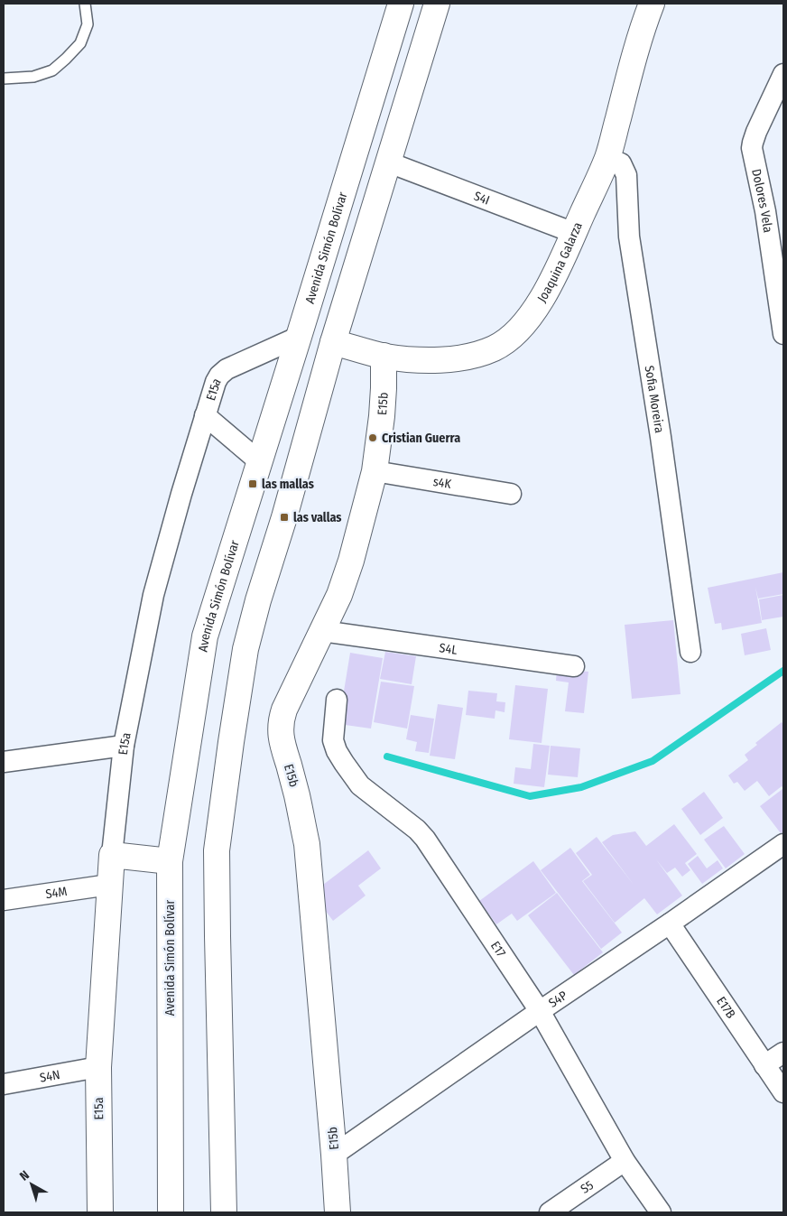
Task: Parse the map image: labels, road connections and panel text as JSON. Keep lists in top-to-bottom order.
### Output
{
  "streets": {
    "main road": [
      "Avenida Simón Bolívar",
      "Joaquina Galarza",
      "E15a",
      "E15b"
    ],
    "street": [
      "S4I",
      "Dolores Vela",
      "Sofia Moreira",
      "s4K",
      "S4L",
      "S4M",
      "E17",
      "S4P",
      "E17B",
      "S4N",
      "S5"
    ]
  },
  "crossings": [
    ["S4I", "Joaquina Galarza"],
    ["Avenida Simón Bolívar", "E15a"],
    ["Joaquina Galarza", "Sofia Moreira"],
    ["Joaquina Galarza", "E15b"],
    ["E15a", "S4M"],
    ["E15a", "S4N"],
    ["E15b", "s4K"],
    ["E15b", "S4L"],
    ["E15b", "S4P"],
    ["E17", "S4P"],
    ["E17", "S5"],
    ["S4P", "E17B"]
  ],
  "places": {
    "other": ["Cristian Guerra"],
    "transit": ["las mallas", "las vallas"]
  },
  "north": "top left"
}
